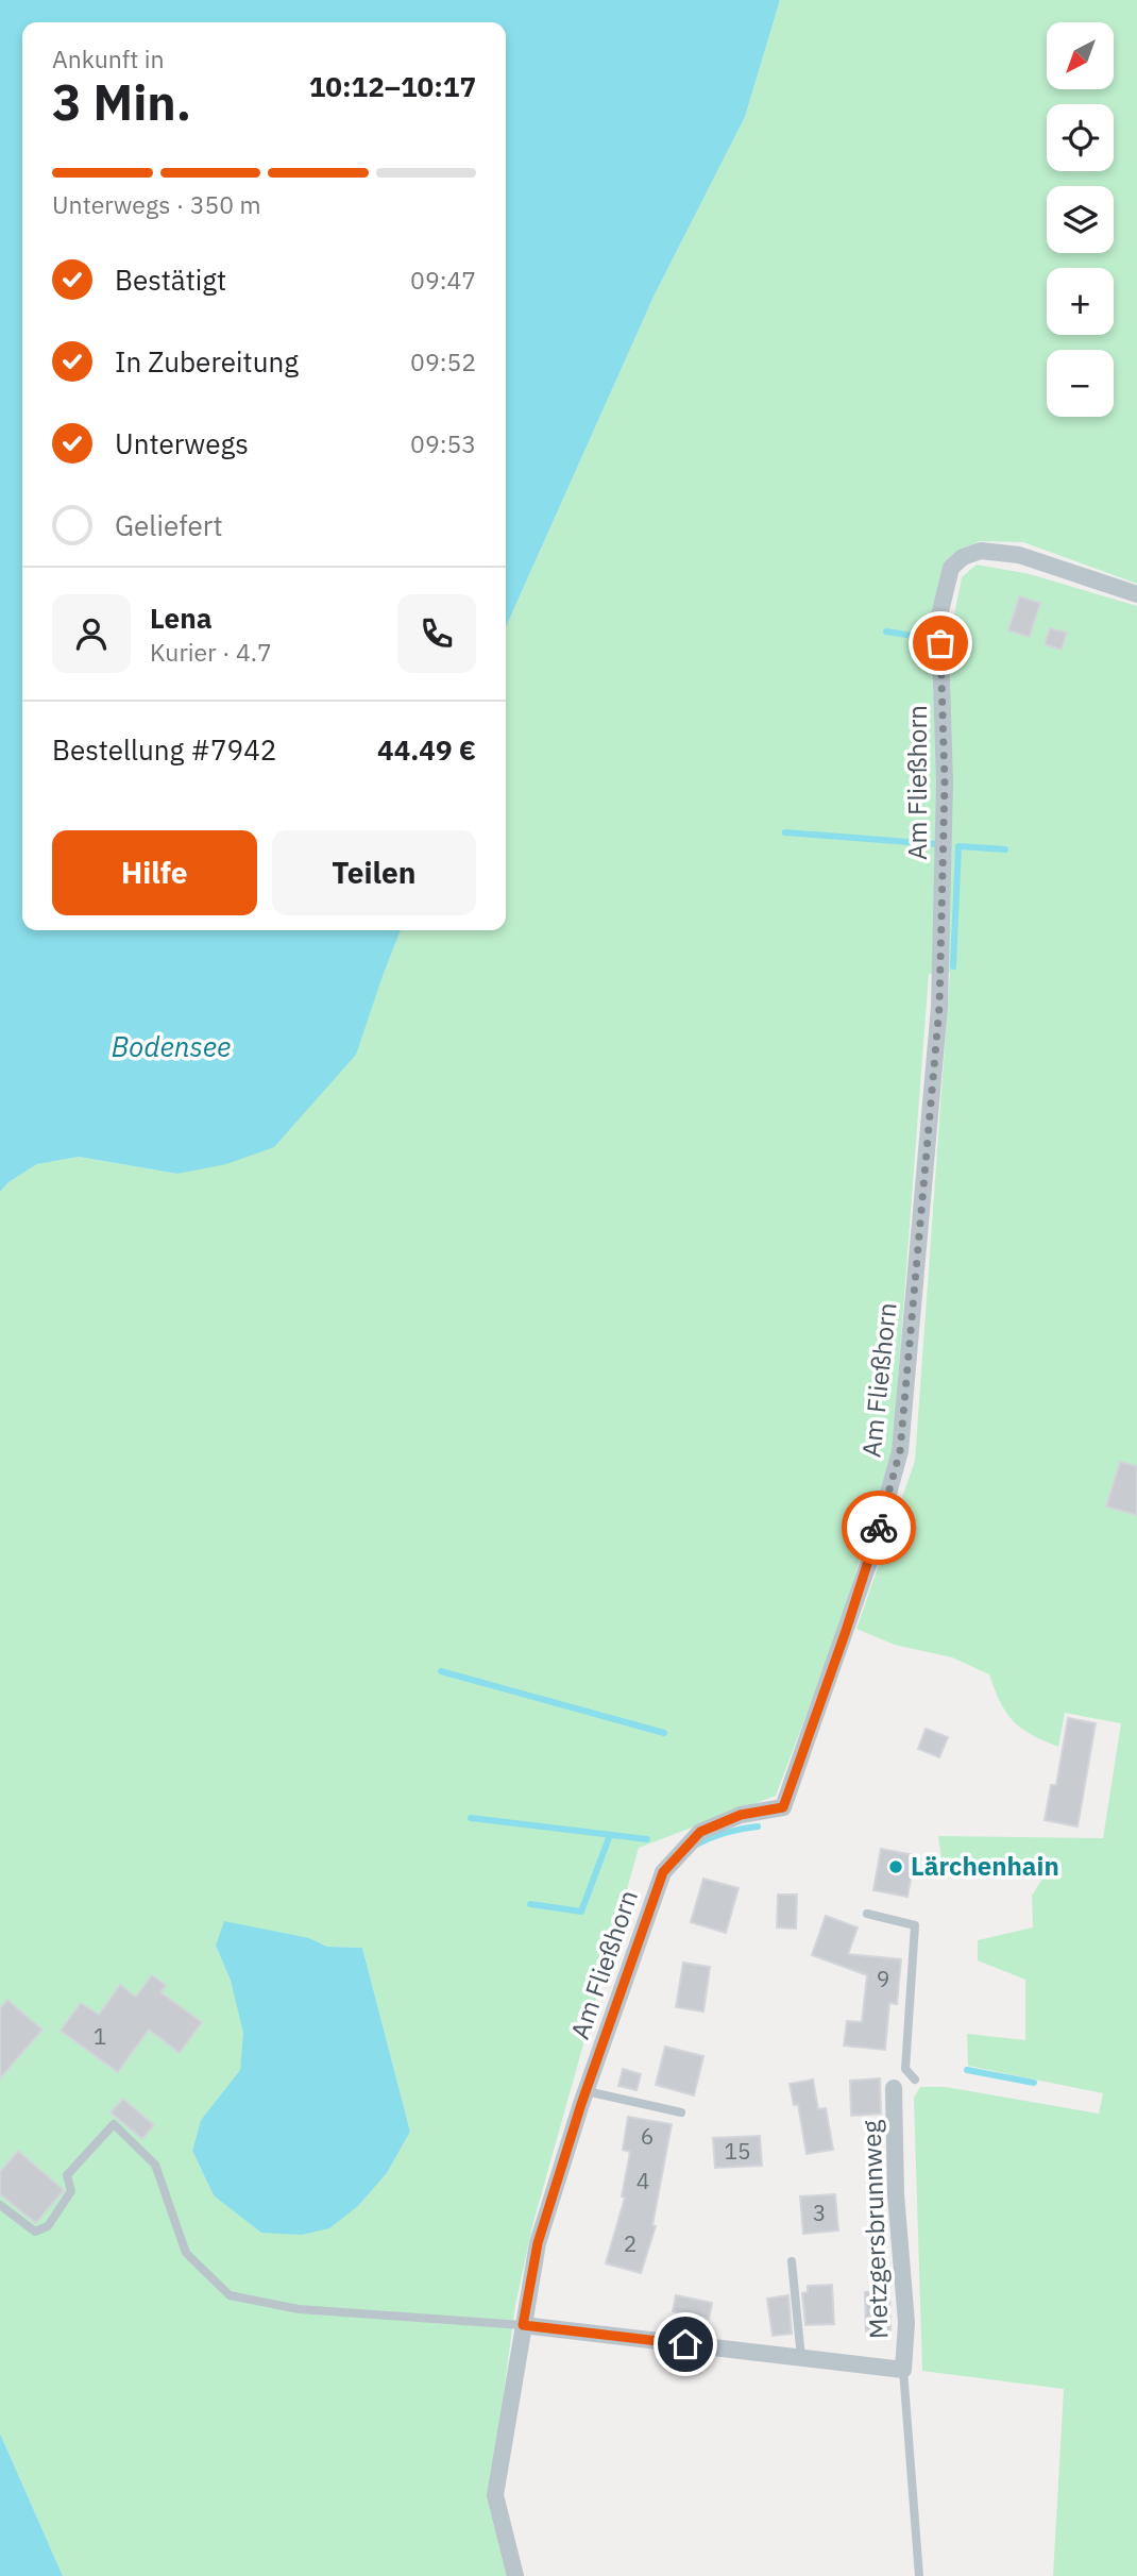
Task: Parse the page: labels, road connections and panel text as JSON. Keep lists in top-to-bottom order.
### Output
{
  "streets": {
    "street": ["Am Fließhorn", "Metzgersbrunnweg"]
  },
  "water": ["Bodensee"],
  "places": ["Lärchenhain"],
  "house_numbers": [
    "9",
    "1",
    "6",
    "15",
    "4",
    "3",
    "2"
  ],
  "north": "bottom left",
  "page": {
    "map_buttons": ["+", "−"],
    "heading": ["3 Min.", "Ankunft in", "10:12–10:17"],
    "panel": [
      "Lena",
      "Kurier · 4.7",
      "Bestellung #7942",
      "44.49 €"
    ],
    "bar": "Unterwegs · 350 m",
    "list": [
      ["Bestätigt", "09:47"],
      ["In Zubereitung", "09:52"],
      ["Unterwegs", "09:53"],
      "Geliefert"
    ],
    "buttons": ["Hilfe", "Teilen"]
  }
}
